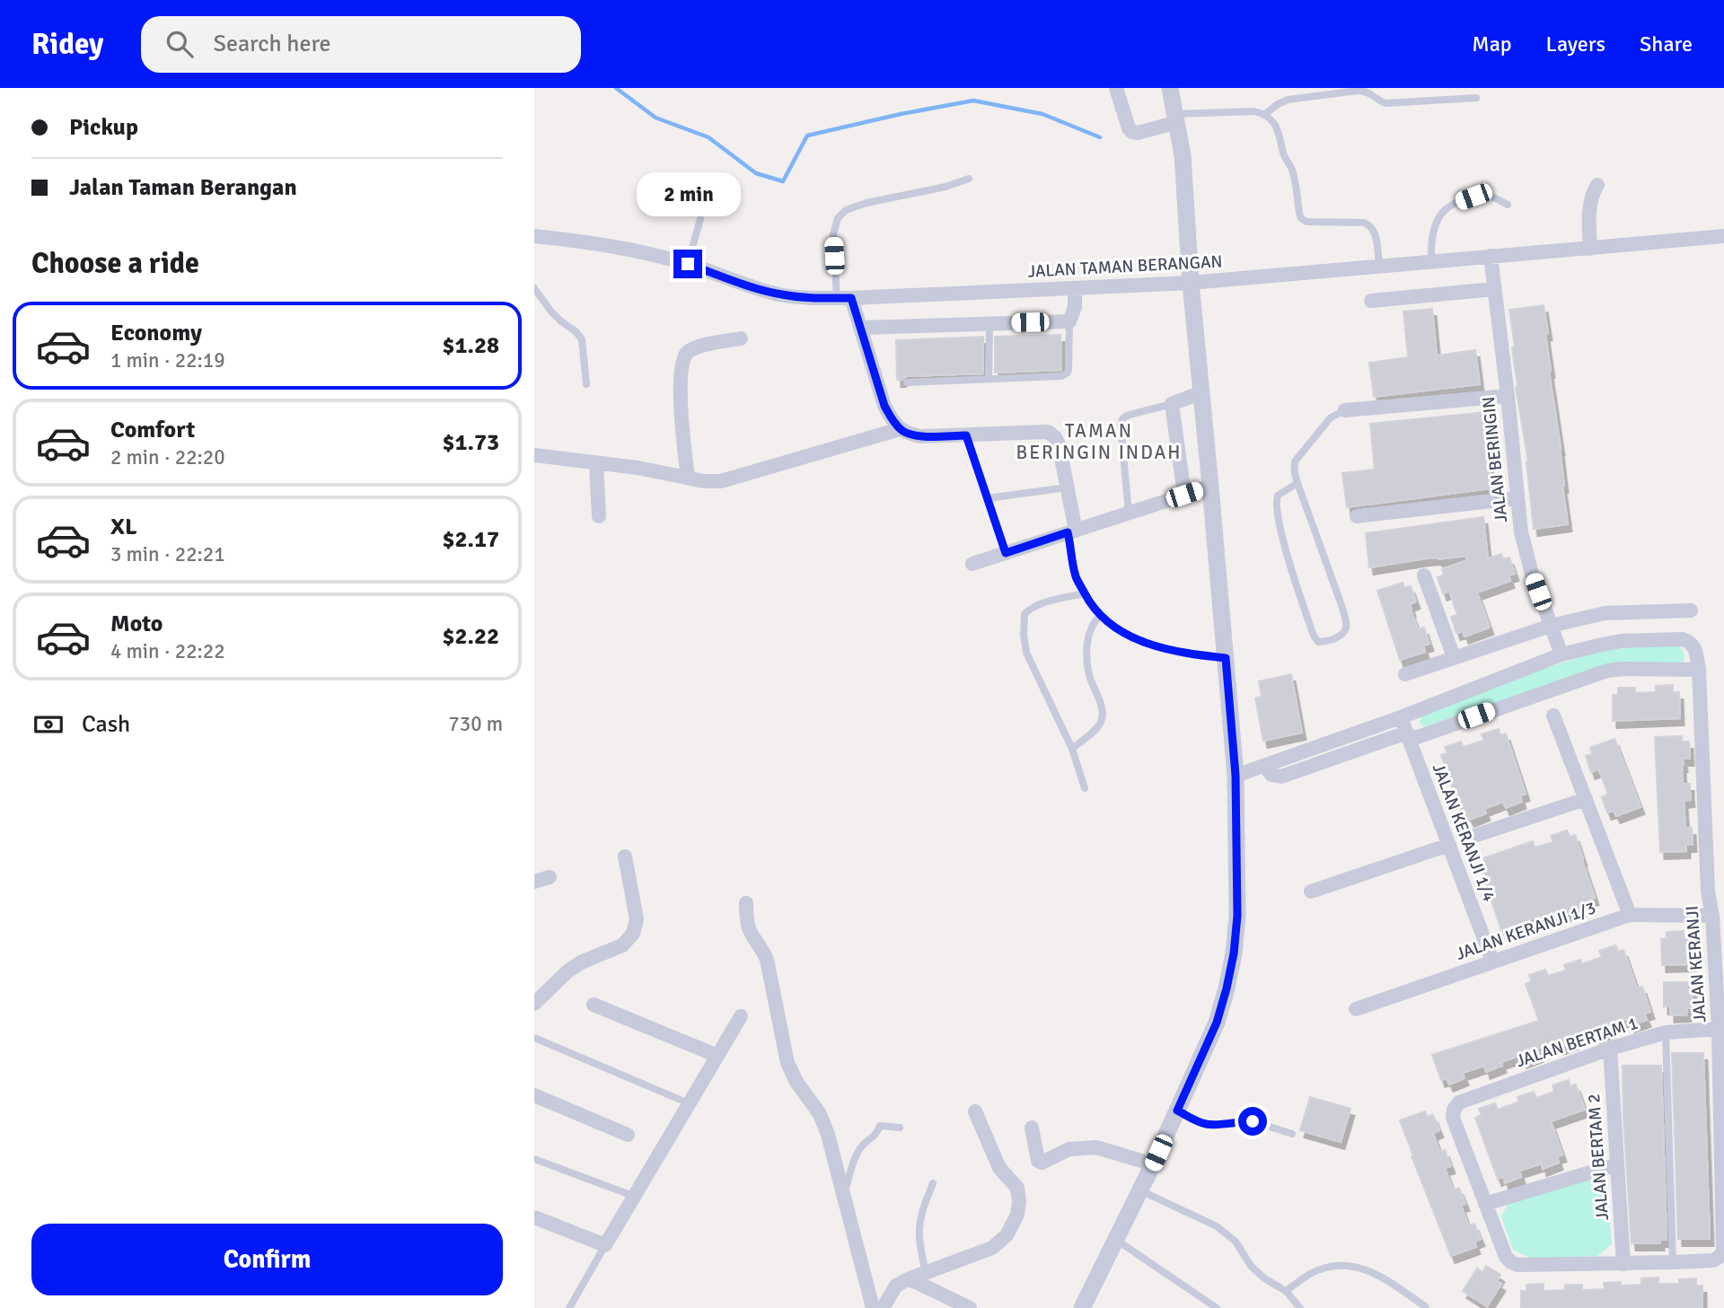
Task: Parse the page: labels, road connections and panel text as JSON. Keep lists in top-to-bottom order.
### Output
{
  "streets": {
    "street": [
      "JALAN TAMAN BERANGAN",
      "JALAN BERINGIN",
      "JALAN KERANJI 1/4",
      "JALAN KERANJI 1/3",
      "JALAN KERANJI",
      "JALAN BERTAM 1",
      "JALAN BERTAM 2"
    ]
  },
  "crossings": [
    ["JALAN TAMAN BERANGAN", "JALAN BERINGIN"],
    ["JALAN BERINGIN", "JALAN KERANJI"],
    ["JALAN KERANJI 1/4", "JALAN KERANJI 1/3"],
    ["JALAN KERANJI 1/3", "JALAN KERANJI"],
    ["JALAN KERANJI", "JALAN BERTAM 1"],
    ["JALAN BERTAM 1", "JALAN BERTAM 2"]
  ],
  "districts": ["TAMAN BERINGIN INDAH"],
  "page": {
    "header": "Ridey",
    "search": "Search here",
    "nav": ["Map", "Layers", "Share"],
    "banner": ["Pickup", "Jalan Taman Berangan"],
    "bubble": "2 min",
    "heading": "Choose a ride",
    "list": [
      {
        "name": "Economy",
        "note": "1 min · 22:19",
        "value": "$1.28"
      },
      {
        "name": "Comfort",
        "note": "2 min · 22:20",
        "value": "$1.73"
      },
      {
        "name": "XL",
        "note": "3 min · 22:21",
        "value": "$2.17"
      },
      {
        "name": "Moto",
        "note": "4 min · 22:22",
        "value": "$2.22"
      }
    ],
    "pay": ["Cash", "730 m"],
    "buttons": "Confirm"
  }
}
